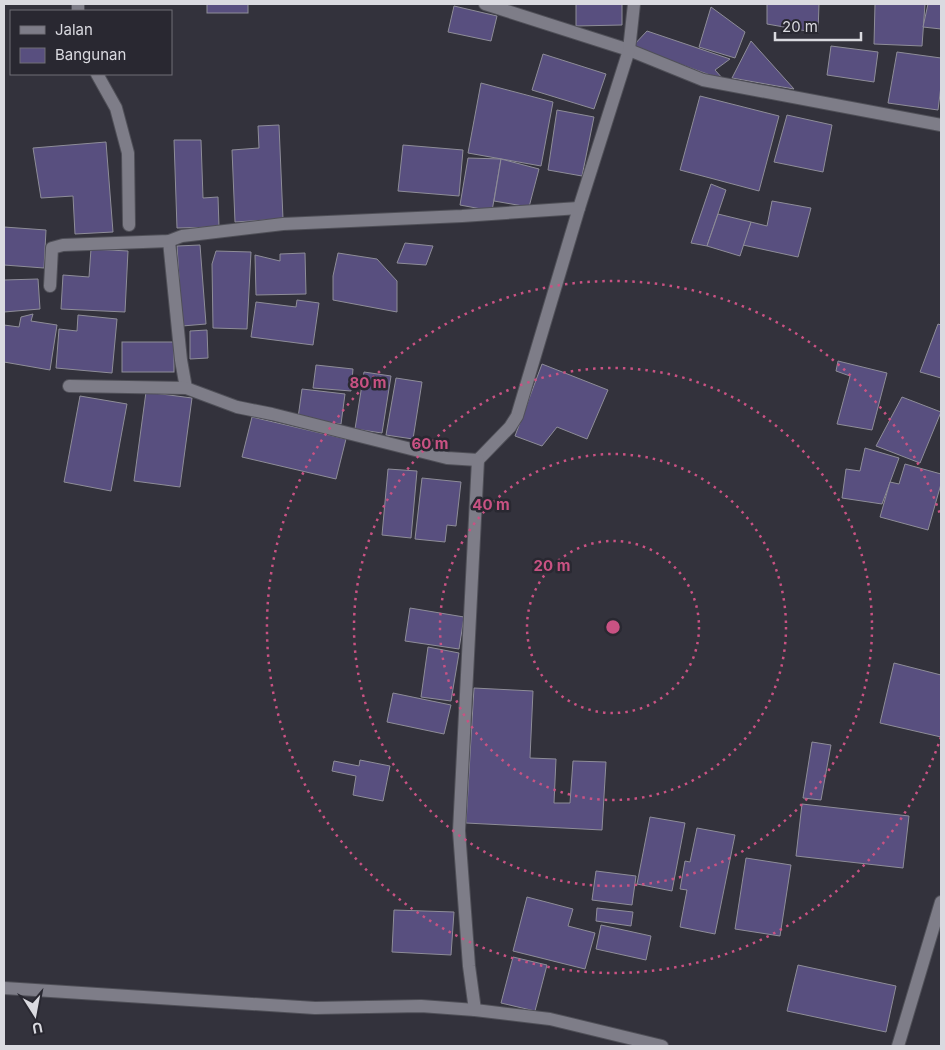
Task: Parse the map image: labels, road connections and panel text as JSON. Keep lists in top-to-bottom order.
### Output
{
  "legend": ["Jalan", "Bangunan"],
  "scale_bar": "20 m",
  "north": "bottom",
  "rings": [
    "80 m",
    "60 m",
    "40 m",
    "20 m"
  ]
}
